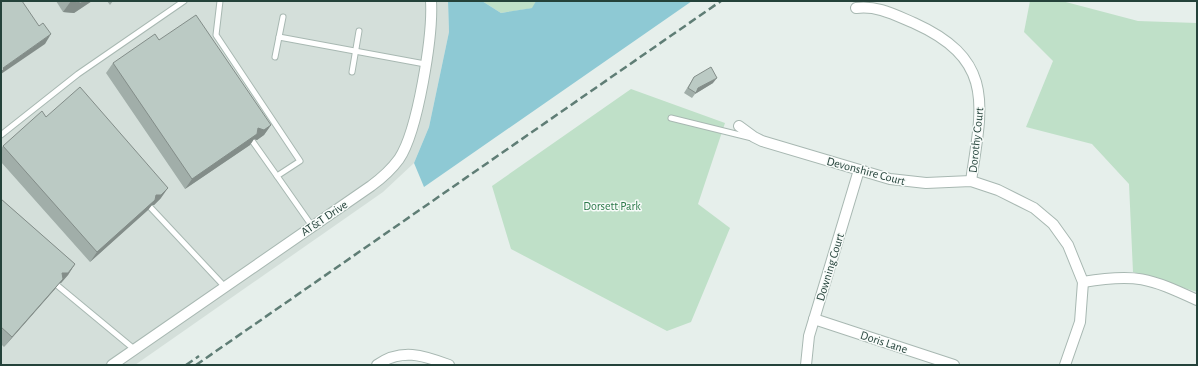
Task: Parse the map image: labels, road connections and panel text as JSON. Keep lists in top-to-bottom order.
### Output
{
  "streets": {
    "street": [
      "Dorothy Court",
      "Devonshire Court",
      "AT&T Drive",
      "Downing Court",
      "Doris Lane"
    ]
  },
  "crossings": [
    ["Dorothy Court", "Devonshire Court"],
    ["Devonshire Court", "Downing Court"],
    ["Downing Court", "Doris Lane"]
  ],
  "parks": ["Dorsett Park"]
}
